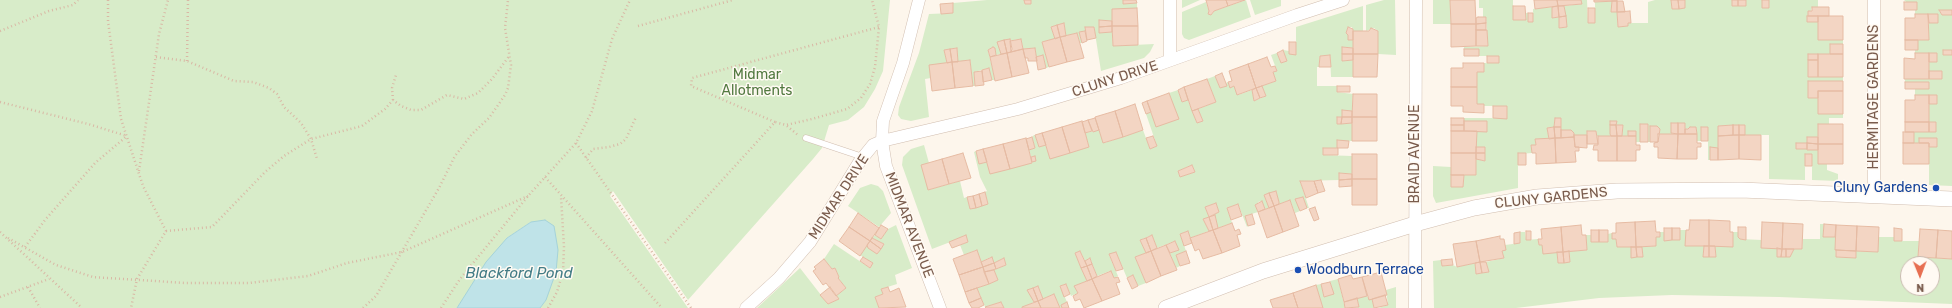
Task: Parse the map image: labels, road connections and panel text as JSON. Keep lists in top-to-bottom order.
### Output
{
  "streets": {
    "street": [
      "CLUNY DRIVE",
      "HERMITAGE GARDENS",
      "BRAID AVENUE",
      "MIDMAR DRIVE",
      "CLUNY GARDENS",
      "MIDMAR AVENUE"
    ]
  },
  "crossings": [
    ["CLUNY DRIVE", "MIDMAR DRIVE"],
    ["CLUNY DRIVE", "MIDMAR AVENUE"],
    ["HERMITAGE GARDENS", "CLUNY GARDENS"],
    ["BRAID AVENUE", "CLUNY GARDENS"],
    ["MIDMAR DRIVE", "MIDMAR AVENUE"]
  ],
  "water": ["Blackford Pond"],
  "parks": ["Midmar Allotments"],
  "places": ["Cluny Gardens", "Woodburn Terrace"],
  "north": "bottom"
}
